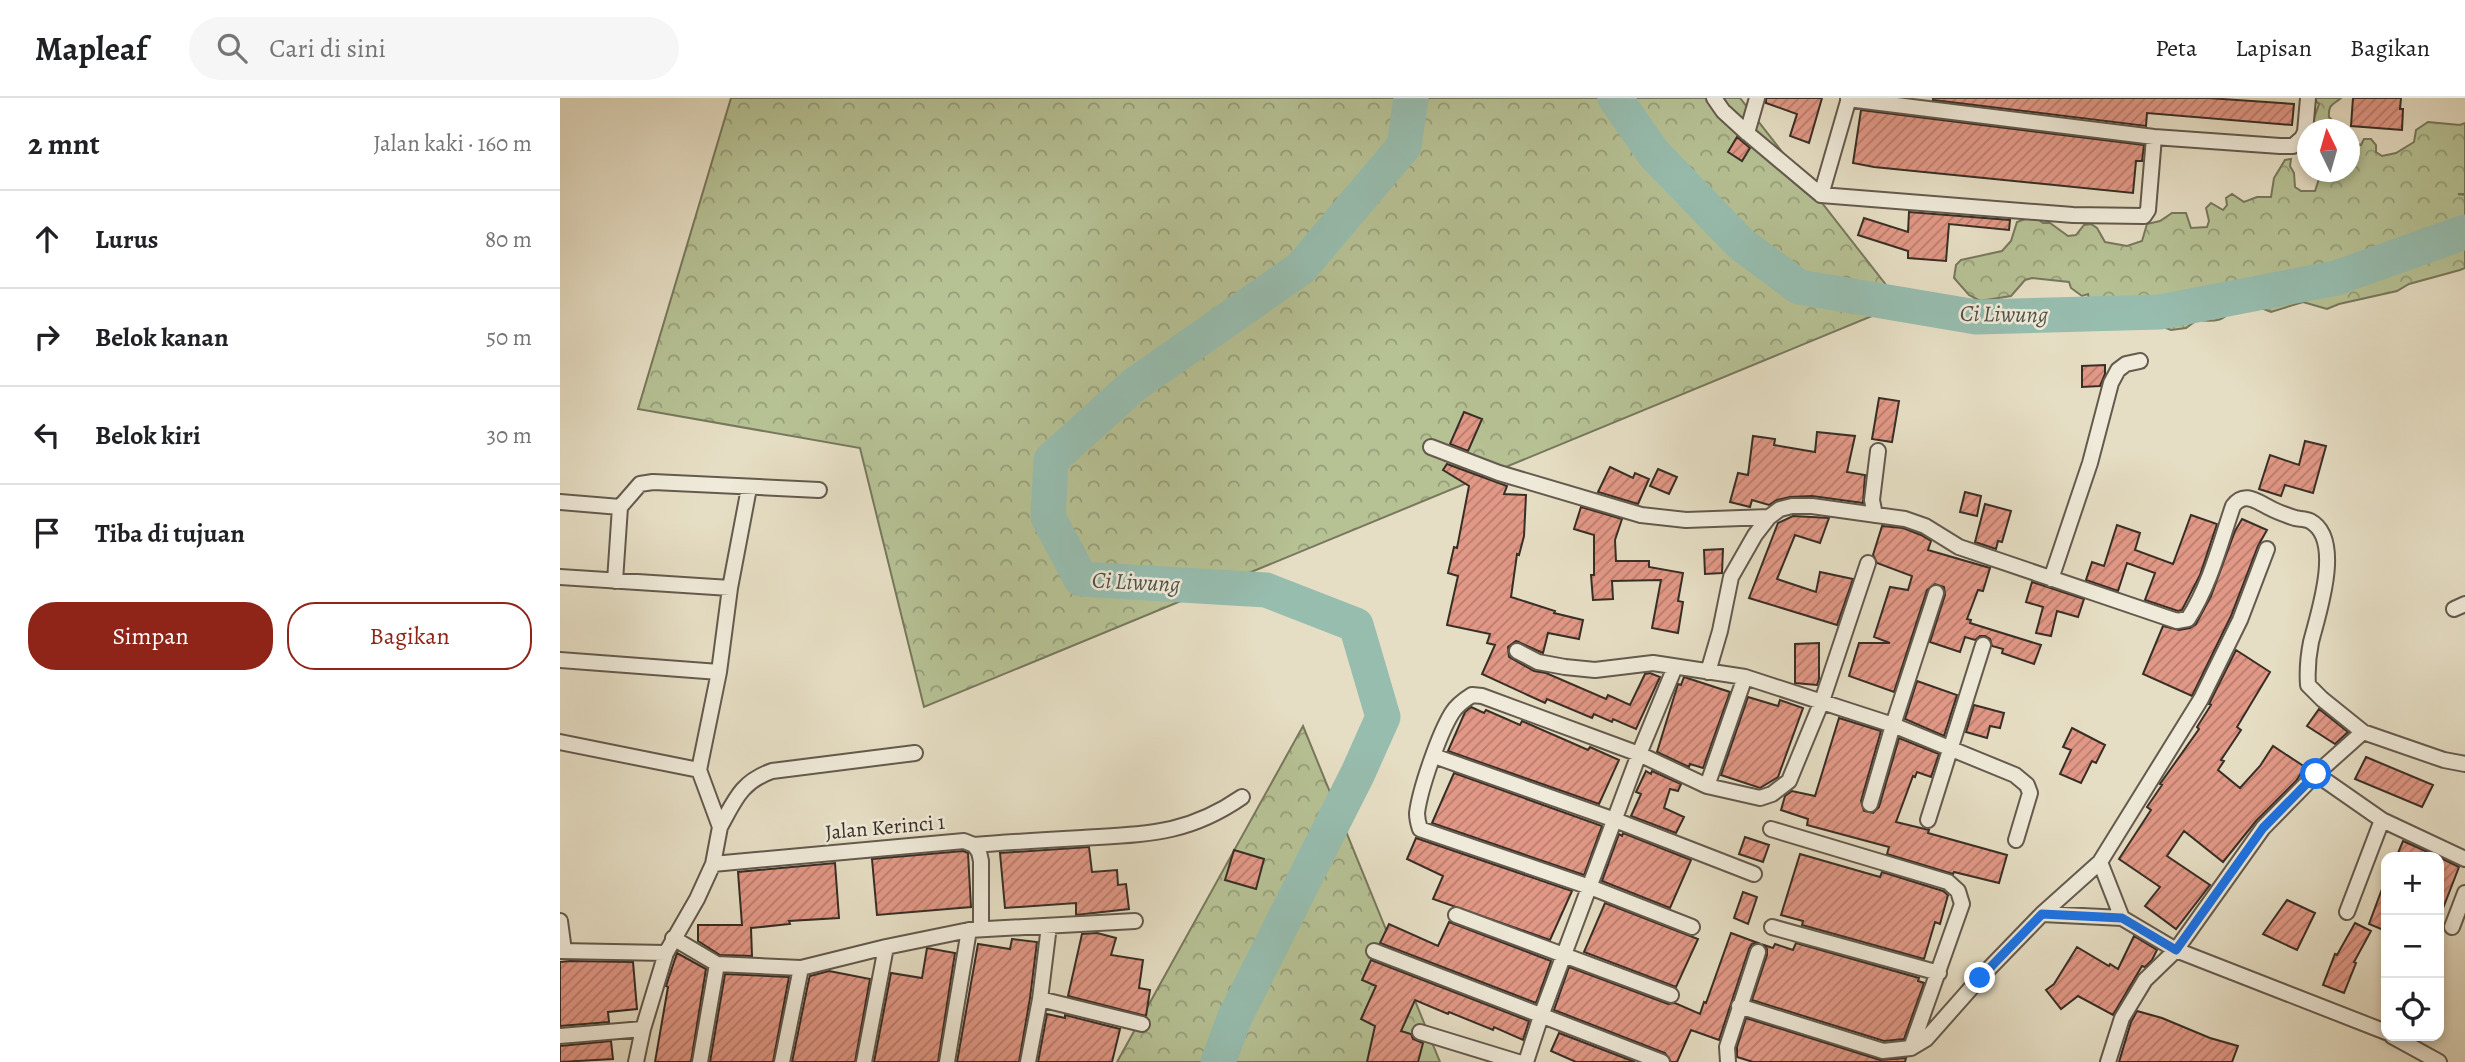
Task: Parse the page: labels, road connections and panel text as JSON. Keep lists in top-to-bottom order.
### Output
{
  "streets": {
    "street": ["Jalan Kerinci 1"]
  },
  "water": ["Ci Liwung"],
  "north": "top",
  "page": {
    "header": "Mapleaf",
    "search": "Cari di sini",
    "nav": ["Peta", "Lapisan", "Bagikan"],
    "heading": ["2 mnt", "Jalan kaki · 160 m"],
    "list": [
      ["Lurus", "80 m"],
      ["Belok kanan", "50 m"],
      ["Belok kiri", "30 m"],
      "Tiba di tujuan"
    ],
    "buttons": ["Simpan", "Bagikan"],
    "map_buttons": ["+", "−"]
  }
}
